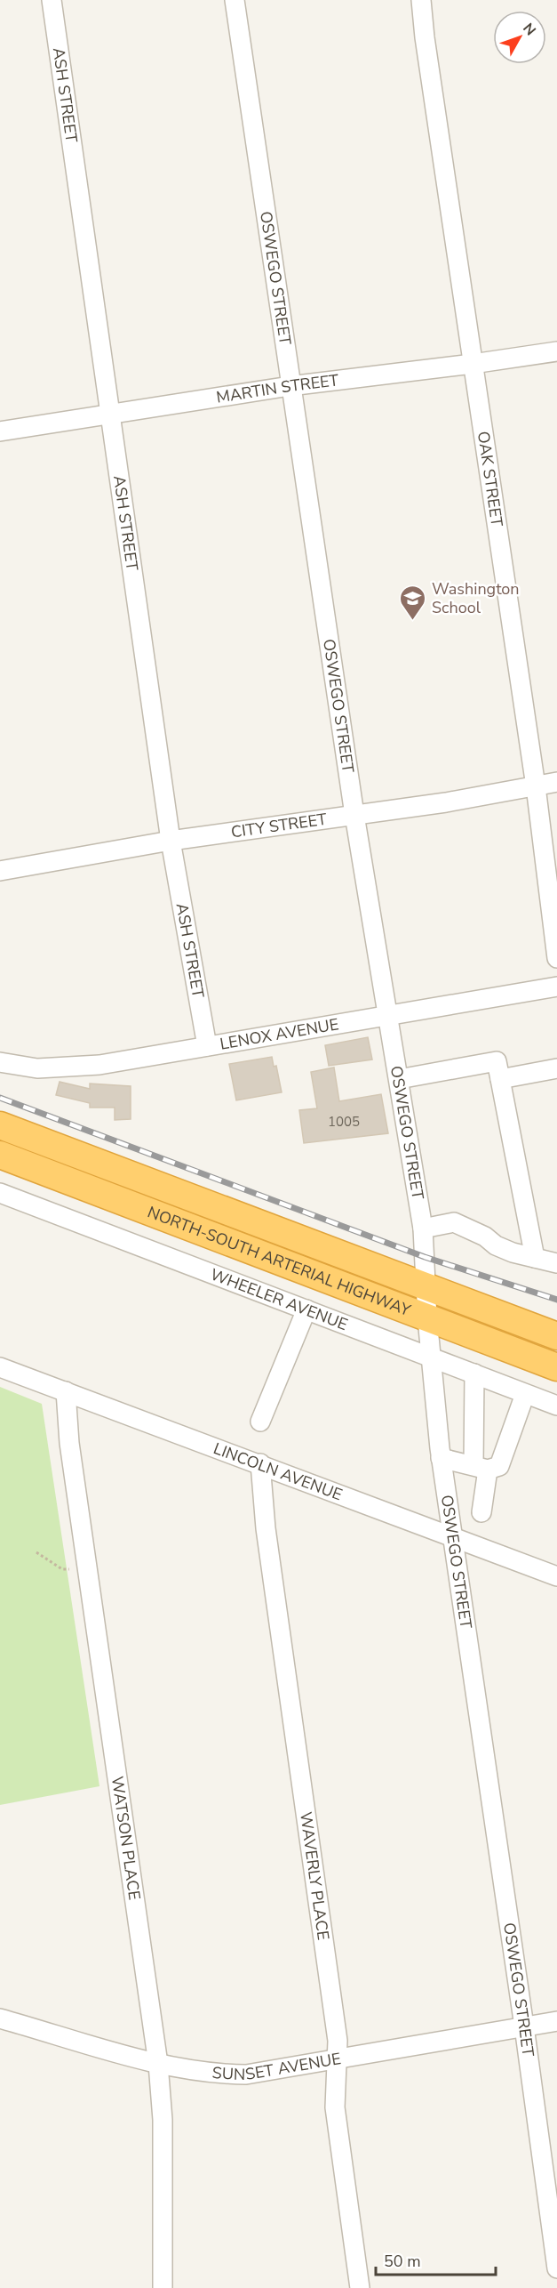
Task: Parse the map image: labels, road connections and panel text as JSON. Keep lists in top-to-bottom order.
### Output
{
  "streets": {
    "highway": ["NORTH-SOUTH ARTERIAL HIGHWAY"],
    "street": [
      "ASH STREET",
      "OSWEGO STREET",
      "MARTIN STREET",
      "OAK STREET",
      "CITY STREET",
      "LENOX AVENUE",
      "WHEELER AVENUE",
      "LINCOLN AVENUE",
      "WATSON PLACE",
      "WAVERLY PLACE",
      "SUNSET AVENUE"
    ]
  },
  "crossings": [
    ["ASH STREET", "MARTIN STREET"],
    ["ASH STREET", "CITY STREET"],
    ["ASH STREET", "LENOX AVENUE"],
    ["OSWEGO STREET", "MARTIN STREET"],
    ["OSWEGO STREET", "CITY STREET"],
    ["OSWEGO STREET", "LENOX AVENUE"],
    ["OSWEGO STREET", "NORTH-SOUTH ARTERIAL HIGHWAY"],
    ["OSWEGO STREET", "WHEELER AVENUE"],
    ["OSWEGO STREET", "LINCOLN AVENUE"],
    ["OSWEGO STREET", "SUNSET AVENUE"],
    ["MARTIN STREET", "OAK STREET"],
    ["OAK STREET", "CITY STREET"],
    ["LINCOLN AVENUE", "WATSON PLACE"],
    ["LINCOLN AVENUE", "WAVERLY PLACE"],
    ["WATSON PLACE", "SUNSET AVENUE"],
    ["WAVERLY PLACE", "SUNSET AVENUE"]
  ],
  "places": {
    "school or university": ["Washington School"]
  },
  "house_numbers": ["1005"],
  "scale_bar": "50 m",
  "north": "top right"
}
